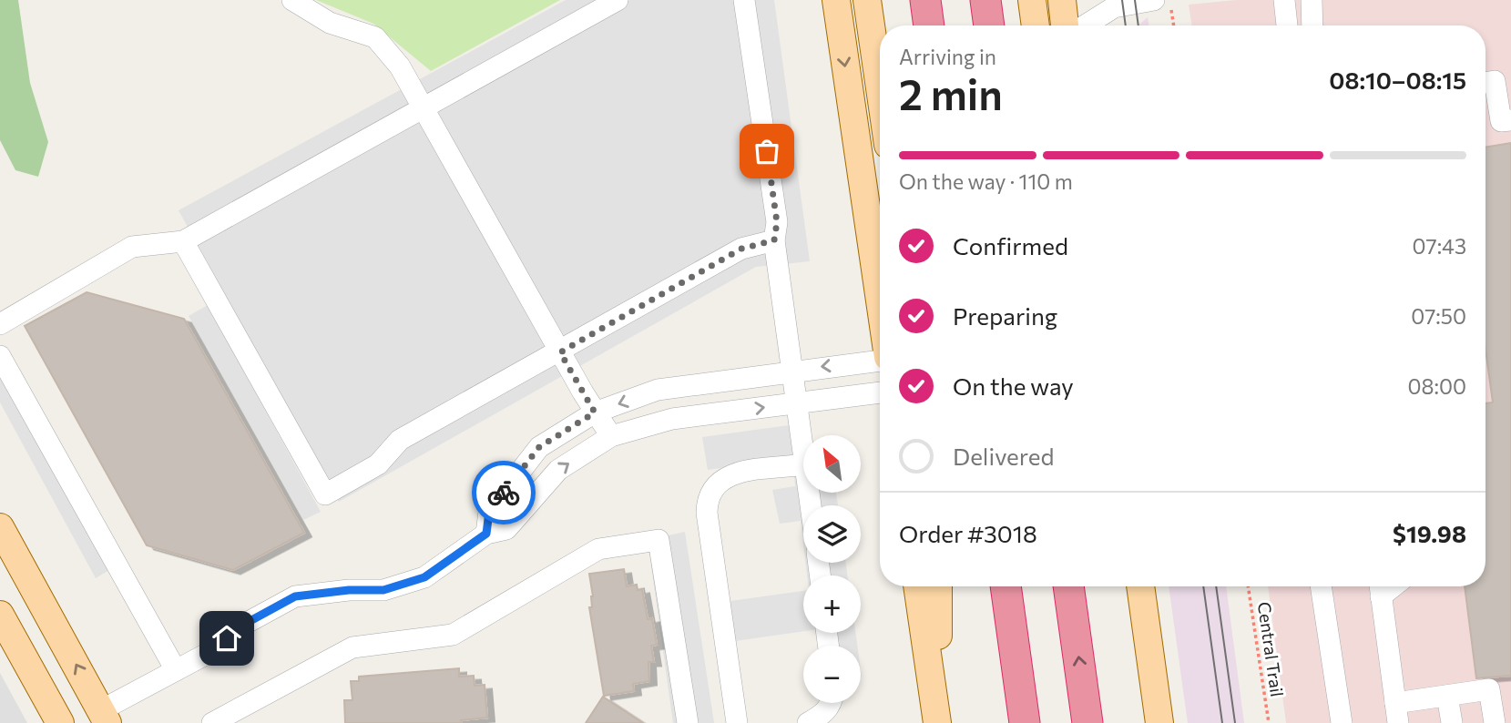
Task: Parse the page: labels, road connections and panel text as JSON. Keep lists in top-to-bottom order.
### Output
{
  "streets": {
    "path": ["Central Trail"]
  },
  "north": "top left",
  "page": {
    "heading": ["2 min", "Arriving in", "08:10–08:15"],
    "panel": ["Order #3018", "$19.98"],
    "bar": "On the way · 110 m",
    "list": [
      ["Confirmed", "07:43"],
      ["Preparing", "07:50"],
      ["On the way", "08:00"],
      "Delivered"
    ],
    "map_buttons": ["+", "−"]
  }
}
